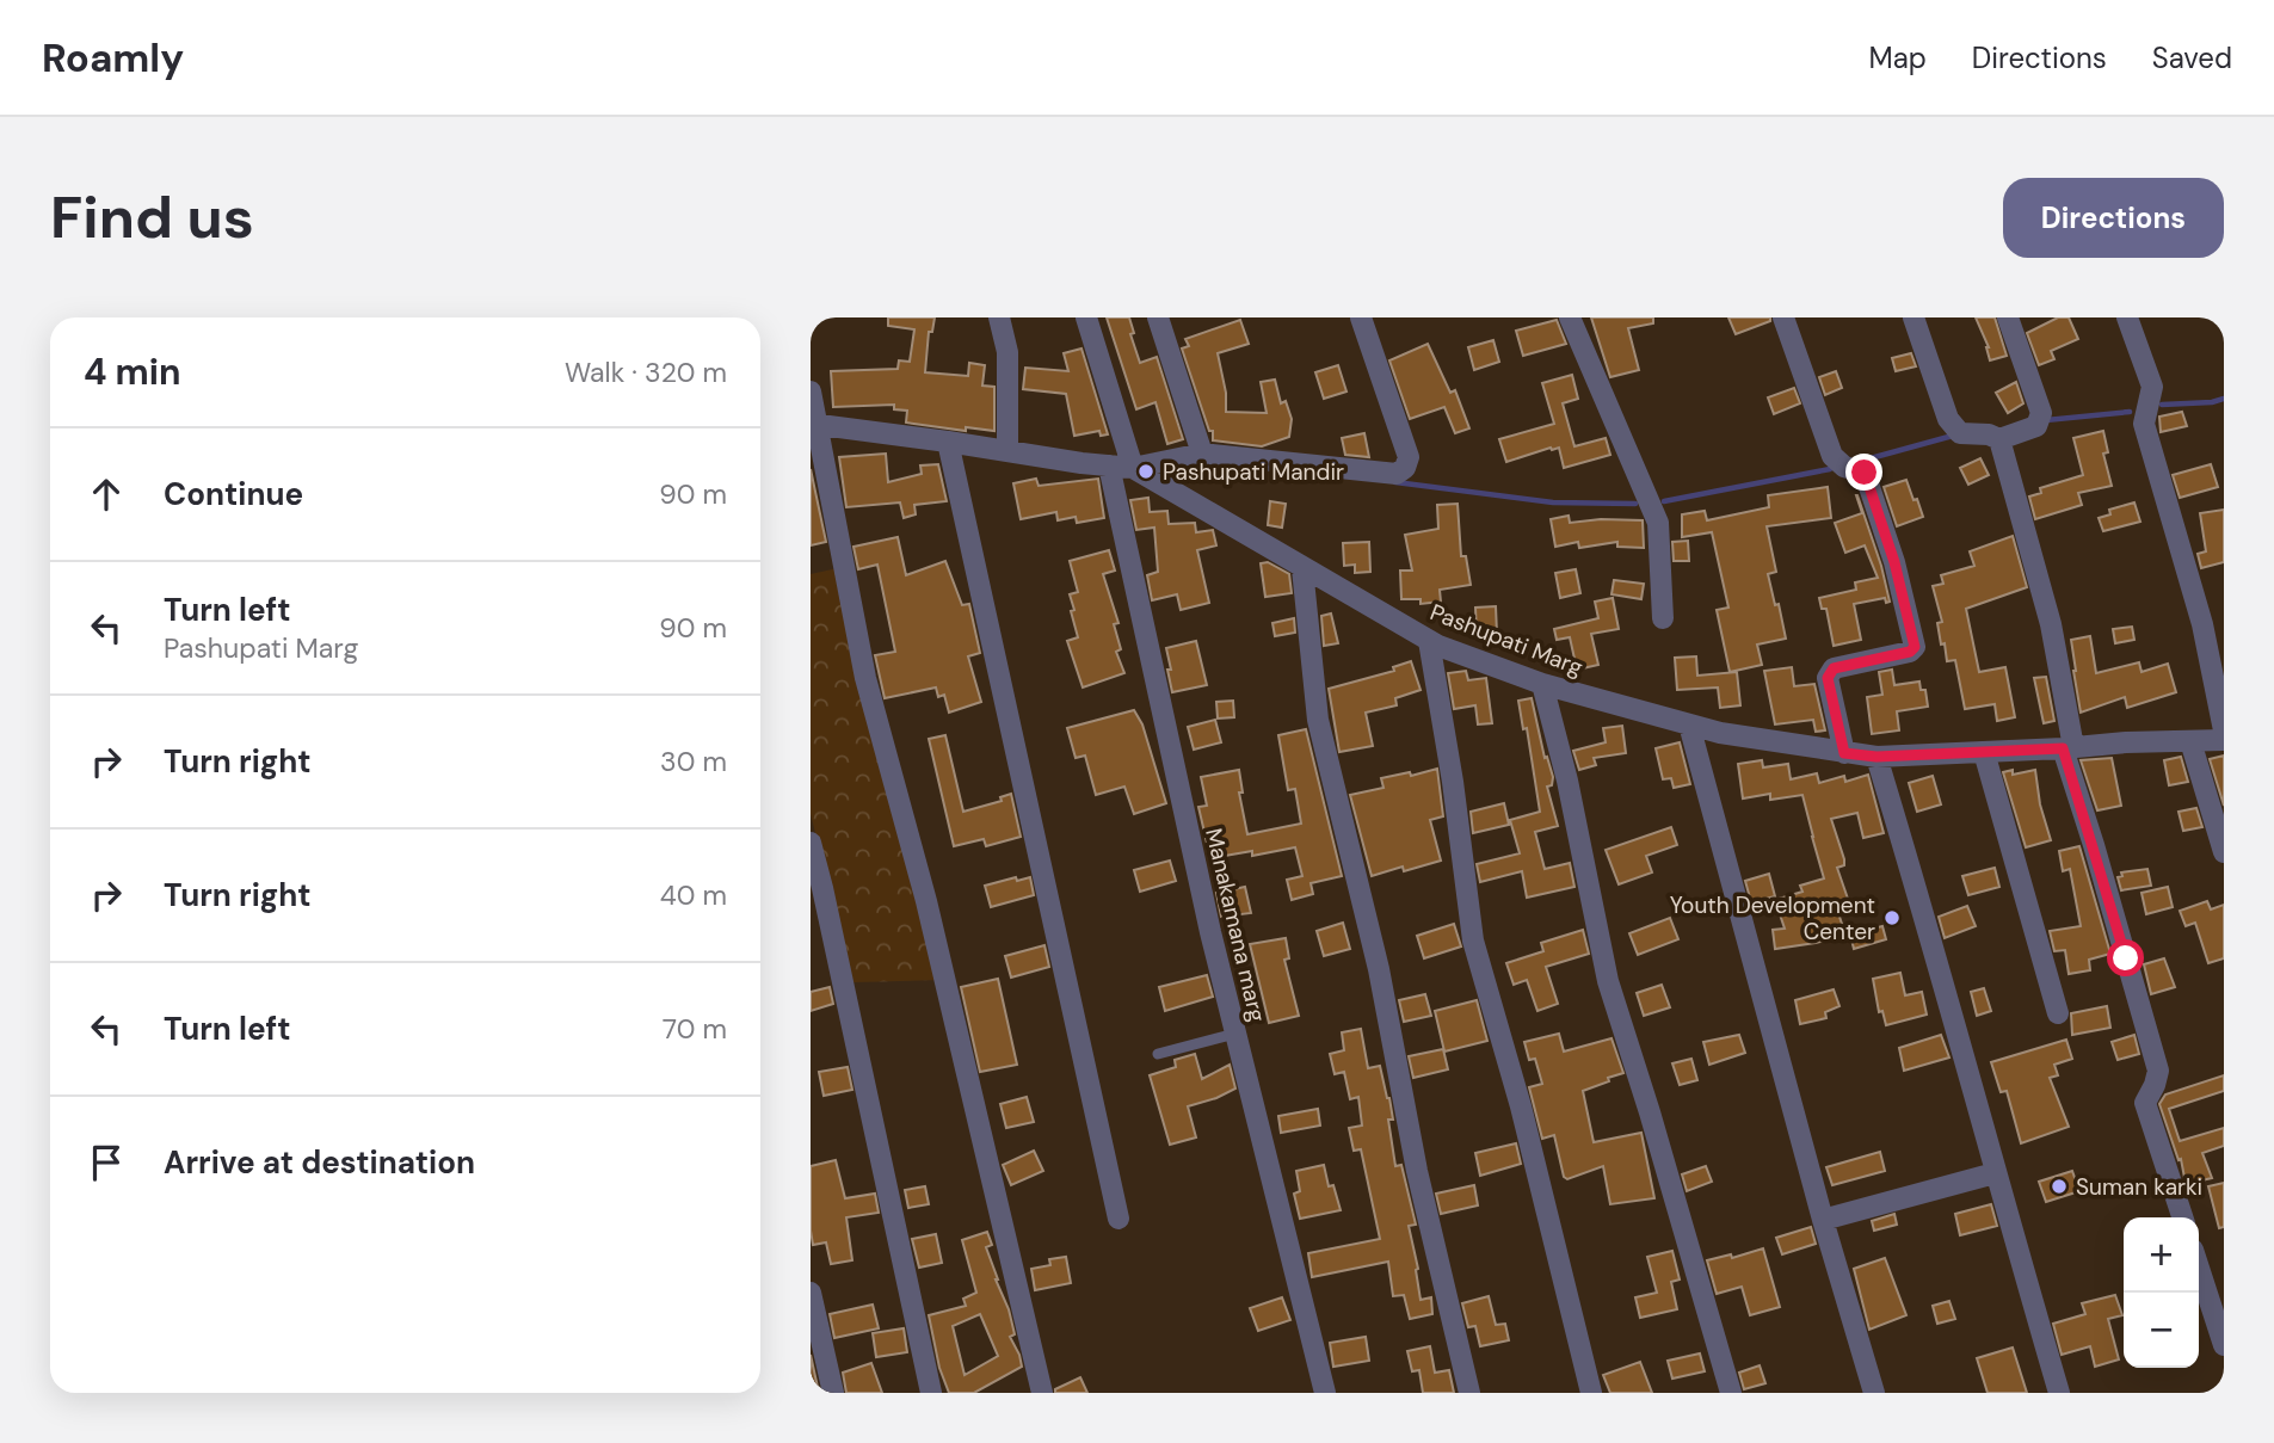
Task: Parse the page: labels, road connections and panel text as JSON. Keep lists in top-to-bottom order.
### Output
{
  "streets": {
    "street": ["Pashupati Marg", "Manakamana marg"]
  },
  "crossings": [
    ["Pashupati Marg", "Manakamana marg"]
  ],
  "places": ["Pashupati Mandir", "Youth Development Center", "Suman karki"],
  "page": {
    "header": "Roamly",
    "nav": ["Map", "Directions", "Saved"],
    "buttons": "Directions",
    "title": "Find us",
    "heading": ["4 min", "Walk · 320 m"],
    "list": [
      ["Continue", "90 m"],
      ["Turn left", "Pashupati Marg", "90 m"],
      ["Turn right", "30 m"],
      ["Turn right", "40 m"],
      ["Turn left", "70 m"],
      "Arrive at destination"
    ],
    "map_buttons": ["+", "−"]
  }
}
